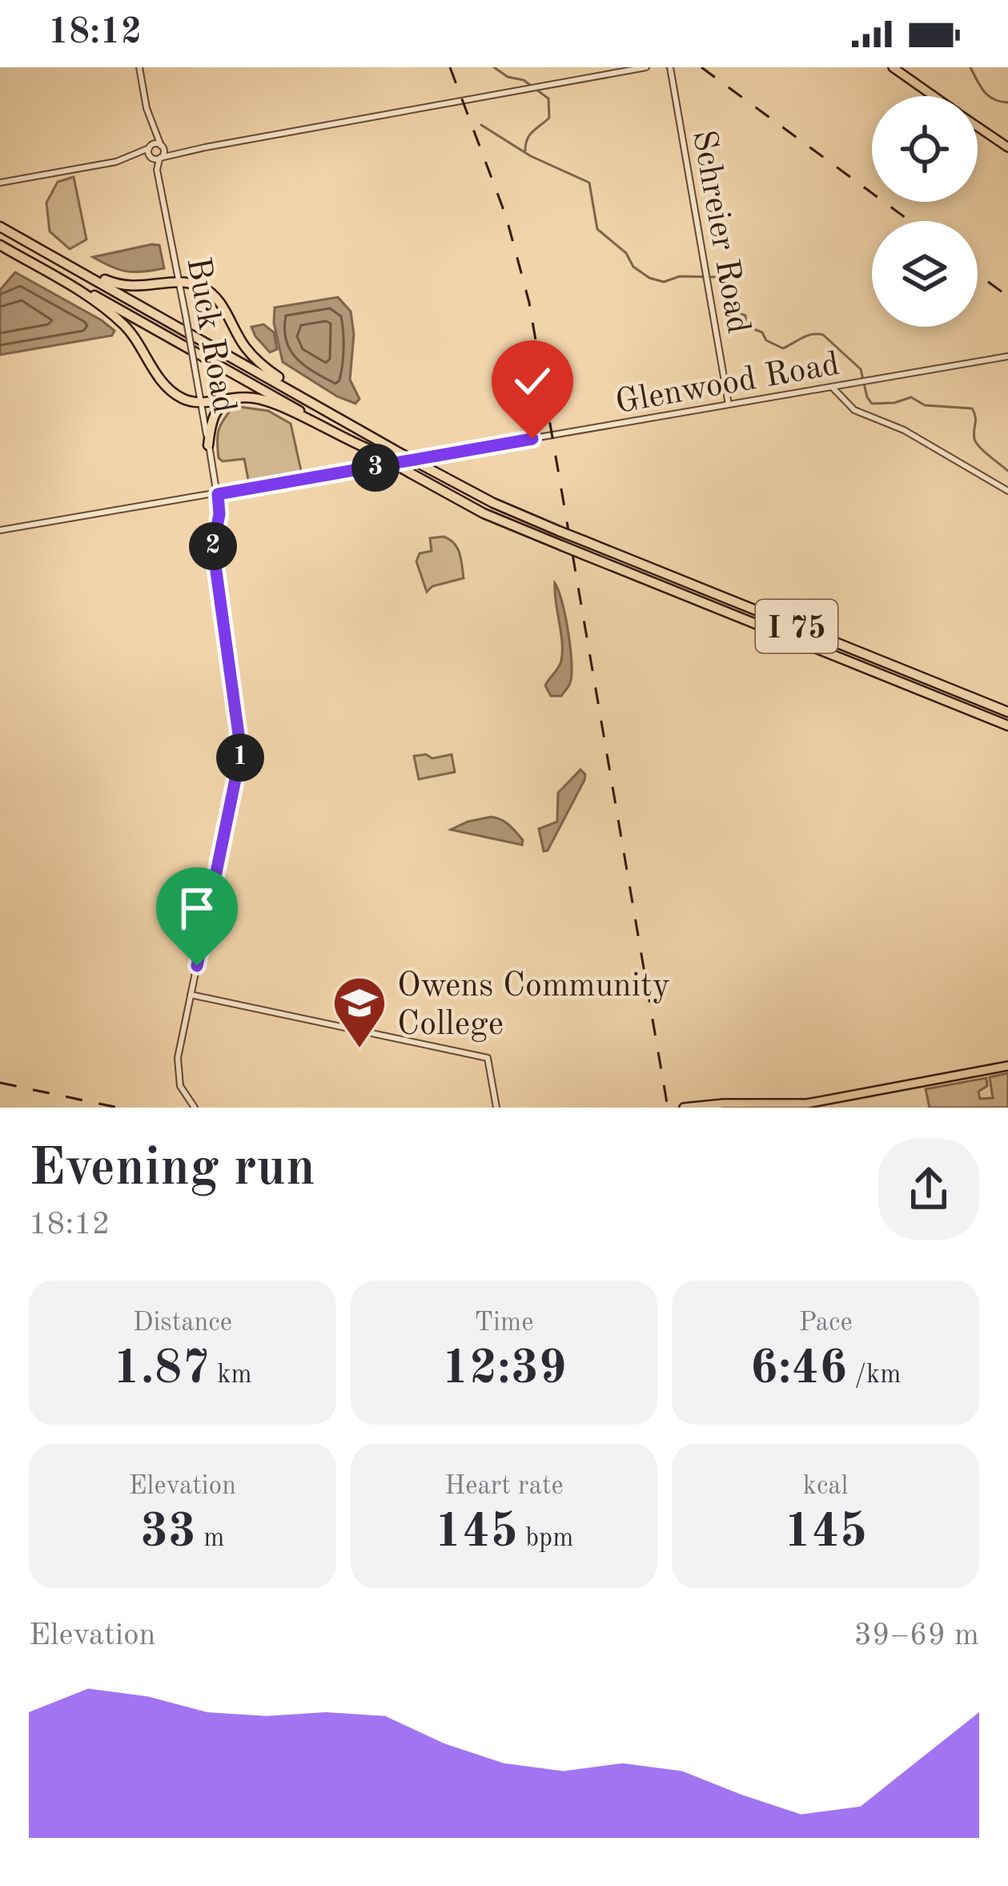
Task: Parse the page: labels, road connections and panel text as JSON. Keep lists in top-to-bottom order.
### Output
{
  "streets": {
    "highway": ["I 75"],
    "street": ["Schreier Road", "Buck Road", "Glenwood Road"]
  },
  "crossings": [
    ["Schreier Road", "Glenwood Road"],
    ["Buck Road", "Glenwood Road"]
  ],
  "places": {
    "school or university": ["Owens Community College"]
  },
  "page": {
    "status": "18:12",
    "pins": ["3", "2", "1"],
    "heading": ["Evening run", "18:12"],
    "stats": [
      ["Distance", "1.87 km"],
      ["Time", "12:39"],
      ["Pace", "6:46 /km"],
      ["Elevation", "33 m"],
      ["Heart rate", "145 bpm"],
      ["kcal", "145"]
    ],
    "chart": ["Elevation", "39–69 m"]
  }
}
